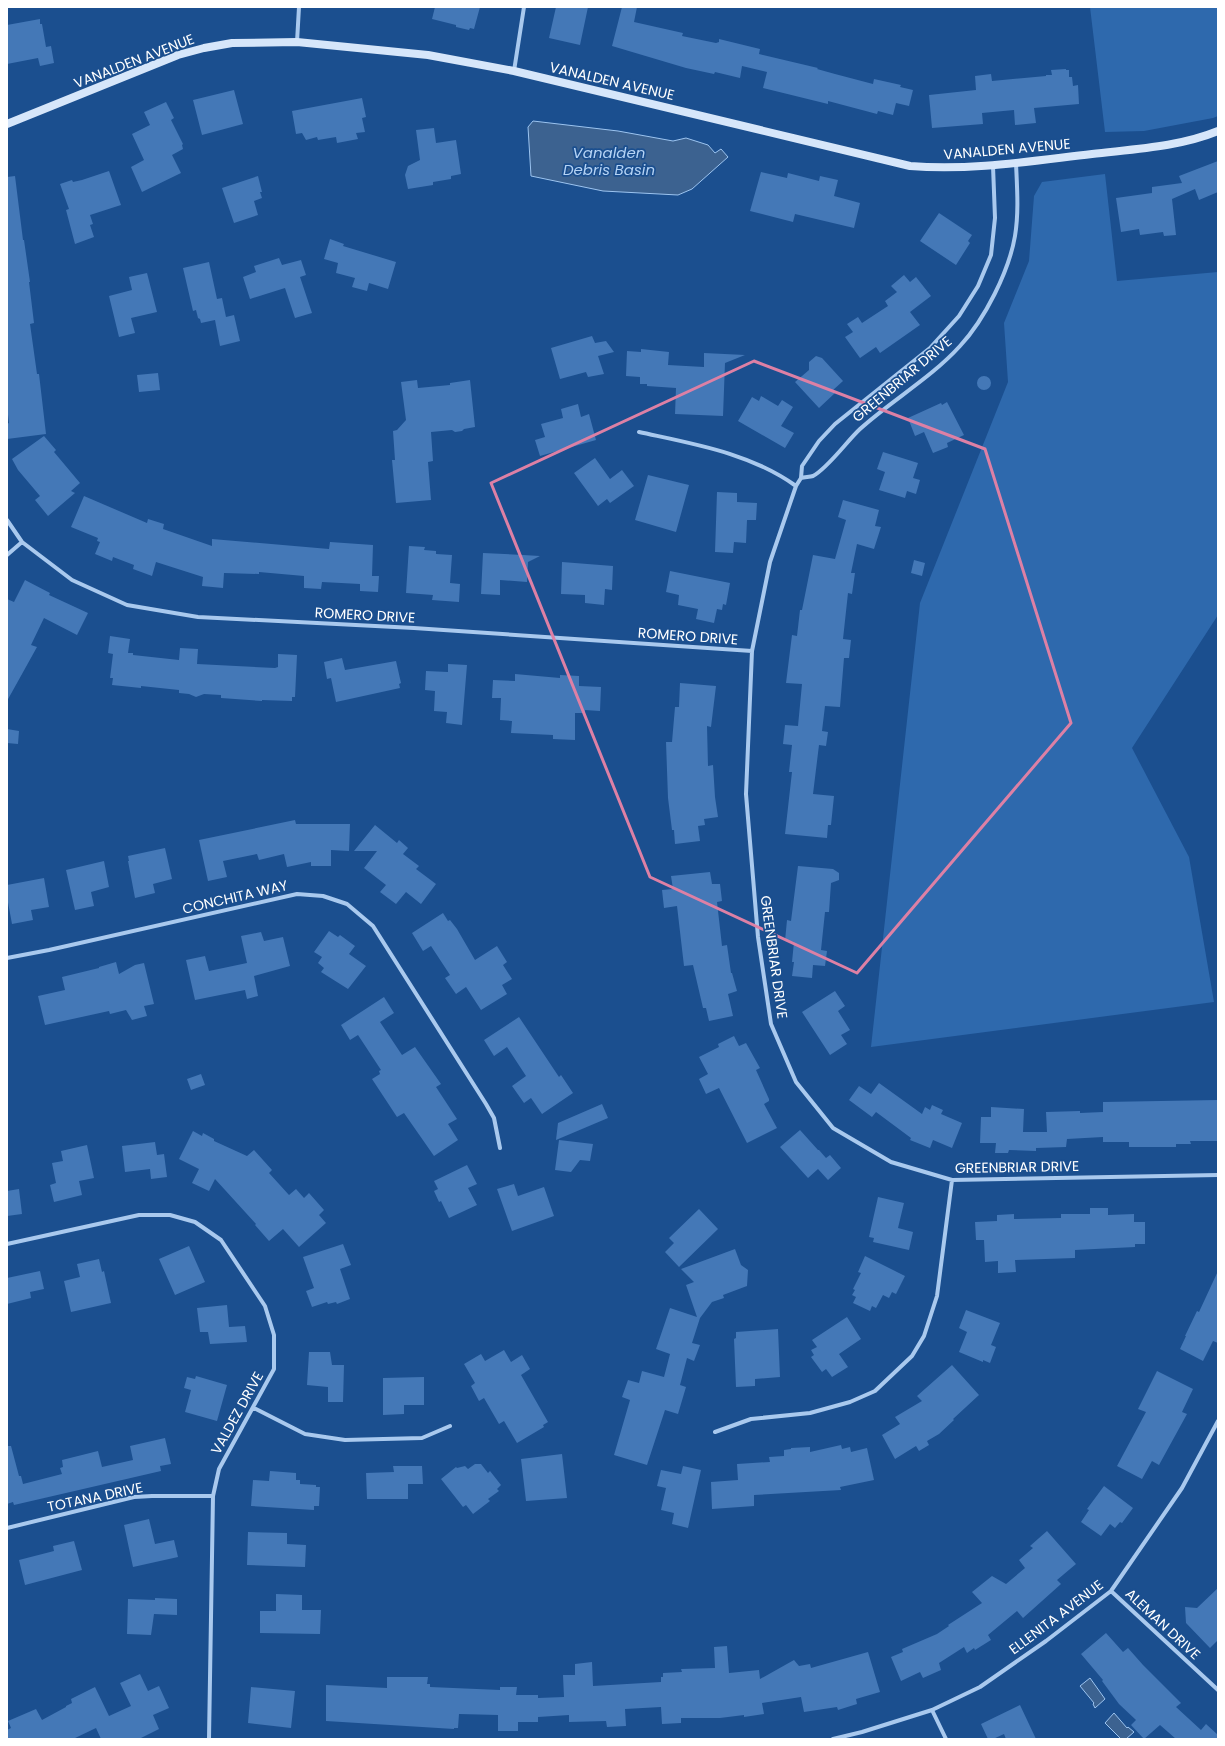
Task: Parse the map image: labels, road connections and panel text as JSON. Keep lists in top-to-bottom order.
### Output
{
  "streets": {
    "main road": ["VANALDEN AVENUE"],
    "street": [
      "GREENBRIAR DRIVE",
      "ROMERO DRIVE",
      "CONCHITA WAY",
      "VALDEZ DRIVE",
      "TOTANA DRIVE",
      "ELLENITA AVENUE",
      "ALEMAN DRIVE"
    ]
  },
  "crossings": [
    ["VANALDEN AVENUE", "GREENBRIAR DRIVE"],
    ["GREENBRIAR DRIVE", "ROMERO DRIVE"],
    ["VALDEZ DRIVE", "TOTANA DRIVE"],
    ["ELLENITA AVENUE", "ALEMAN DRIVE"]
  ],
  "water": ["Vanalden Debris Basin"]
}
